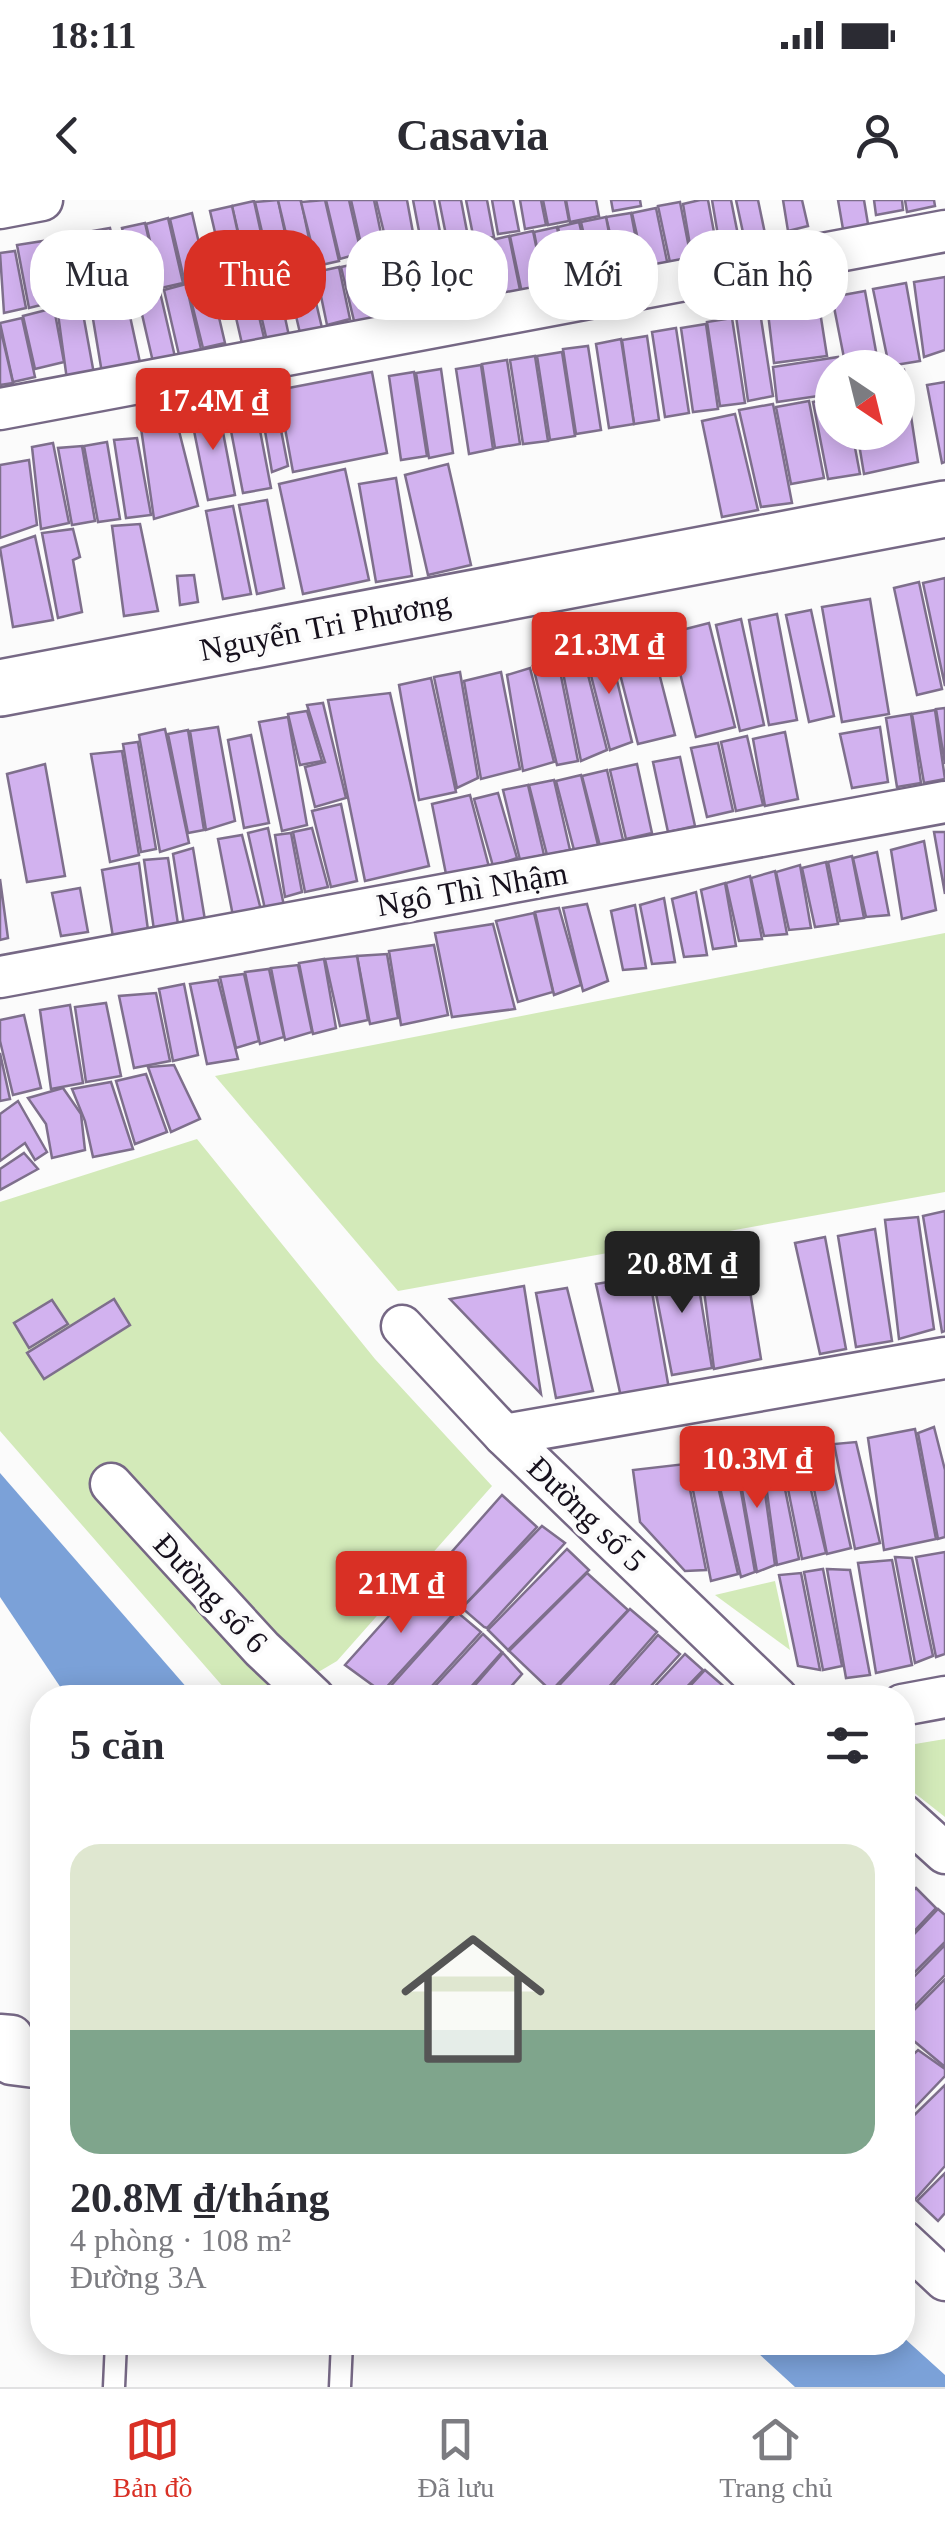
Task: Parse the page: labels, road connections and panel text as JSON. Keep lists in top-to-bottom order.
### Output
{
  "streets": {
    "street": [
      "Nguyển Tri Phương",
      "Ngô Thì Nhậm",
      "Đường số 5",
      "Đường số 6"
    ]
  },
  "north": "bottom right",
  "page": {
    "status": "18:11",
    "header": "Casavia",
    "chip": [
      "Mua",
      "Thuê",
      "Bộ lọc",
      "Mới",
      "Căn hộ"
    ],
    "price": [
      "17.4M ₫",
      "21.3M ₫",
      "20.8M ₫",
      "10.3M ₫",
      "21M ₫"
    ],
    "heading": "5 căn",
    "list": [
      {
        "name": "20.8M ₫/tháng",
        "note": "4 phòng · 108 m² · Đường 3A"
      }
    ],
    "tabs": ["Bản đồ", "Đã lưu", "Trang chủ"]
  }
}
